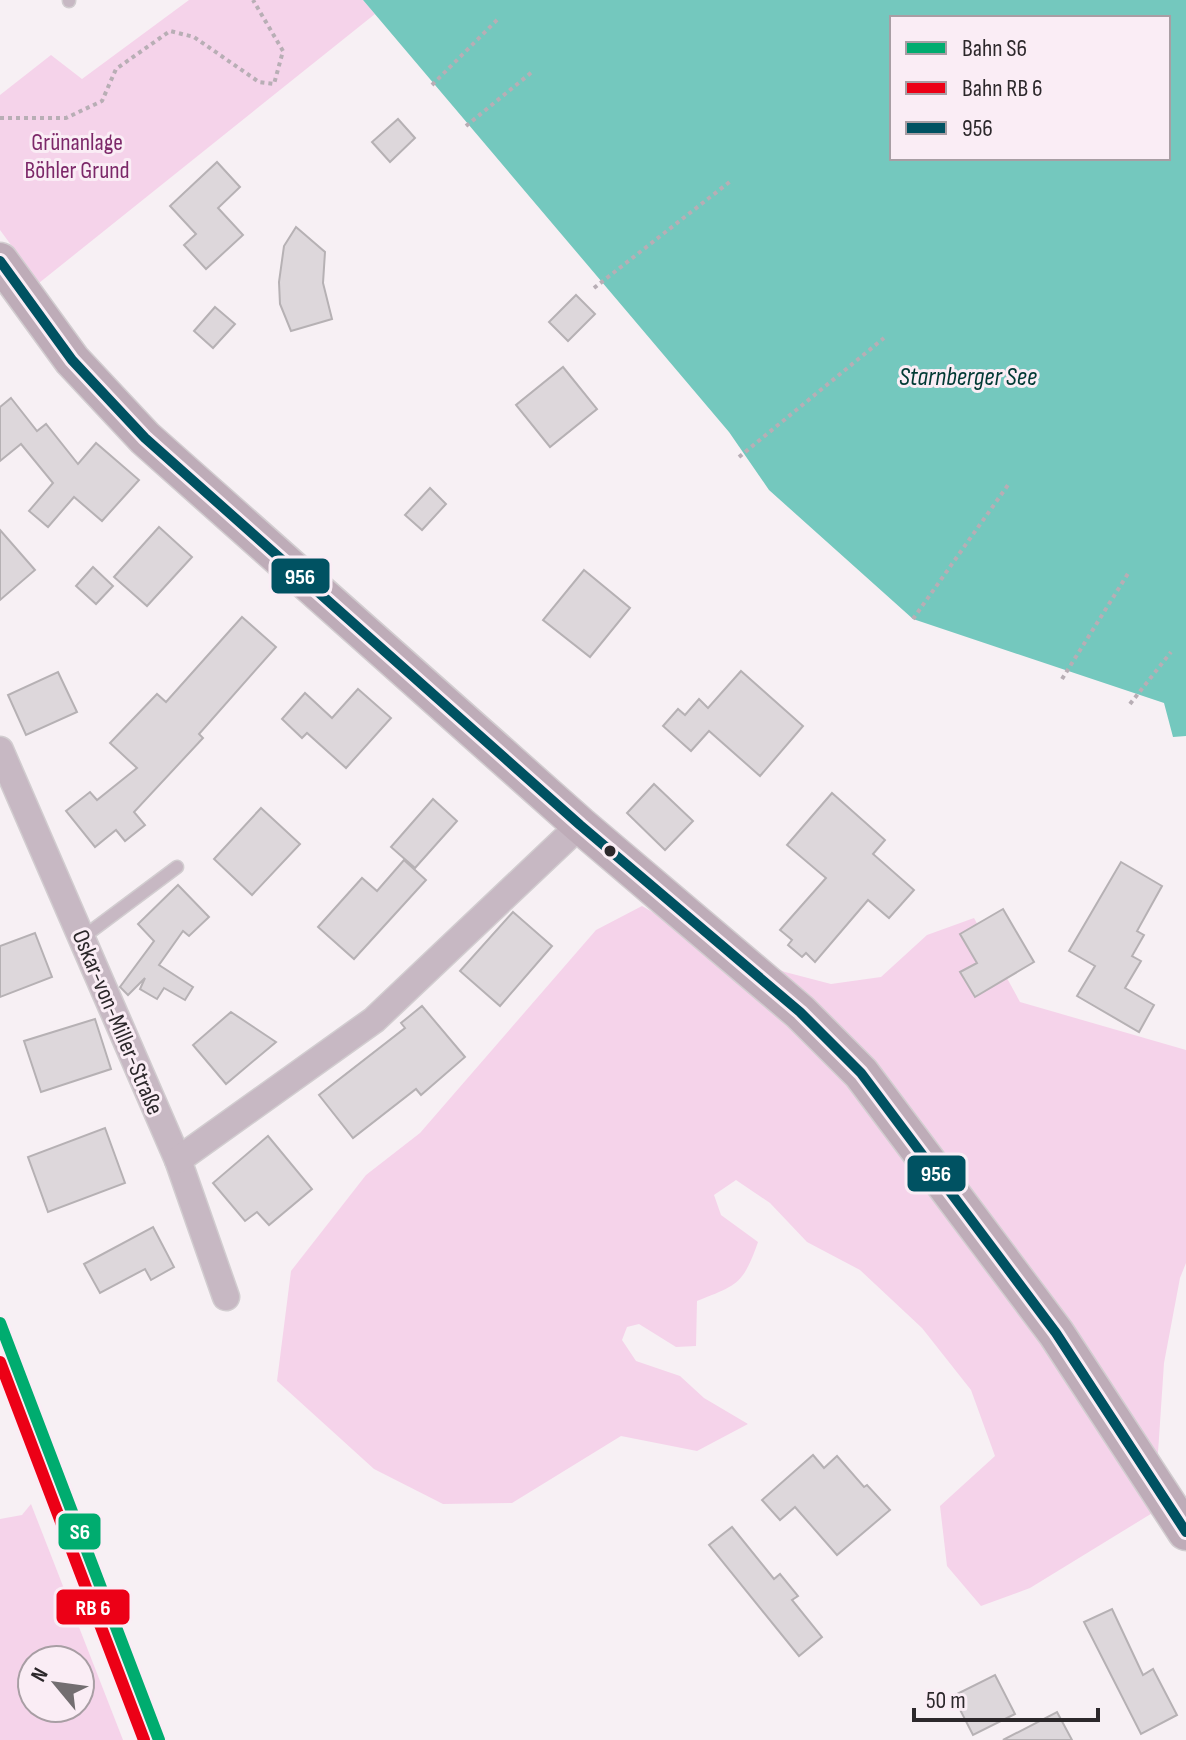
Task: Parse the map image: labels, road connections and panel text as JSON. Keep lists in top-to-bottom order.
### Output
{
  "streets": {
    "street": ["Oskar-von-Miller-Straße"]
  },
  "water": ["Starnberger See"],
  "parks": ["Grünanlage Böhler Grund"],
  "lines": ["transit line 956", "rail line S6"],
  "legend": ["Bahn S6", "Bahn RB 6", "956"],
  "scale_bar": "50 m",
  "north": "top left"
}
